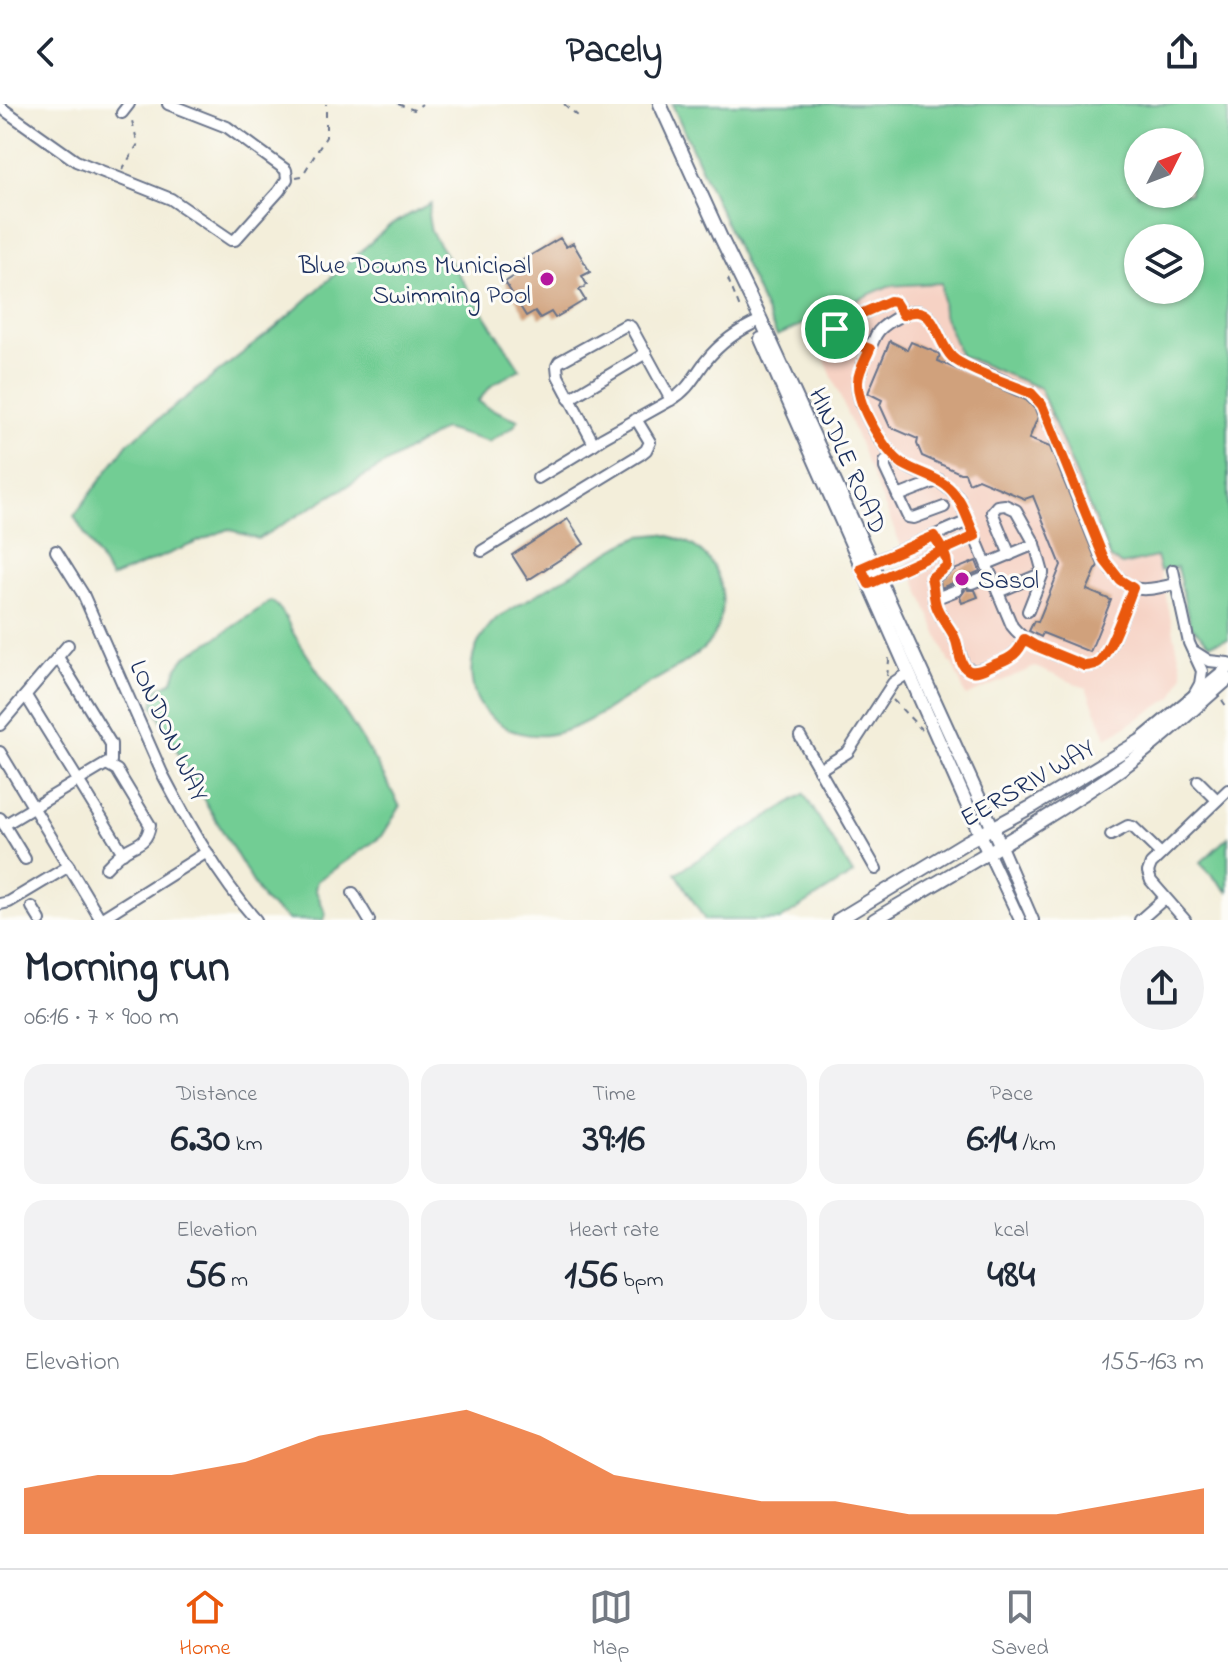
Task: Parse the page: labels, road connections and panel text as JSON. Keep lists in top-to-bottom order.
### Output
{
  "streets": {
    "main road": ["HINDLE ROAD", "EERSRIV WAY"],
    "street": ["LONDON WAY"]
  },
  "crossings": [
    ["HINDLE ROAD", "EERSRIV WAY"]
  ],
  "places": ["Blue Downs Municipal Swimming Pool", "Sasol"],
  "north": "top right",
  "page": {
    "header": "Pacely",
    "heading": ["Morning run", "06:16 · 7 × 900 m"],
    "stats": [
      ["Distance", "6.30 km"],
      ["Time", "39:16"],
      ["Pace", "6:14 /km"],
      ["Elevation", "56 m"],
      ["Heart rate", "156 bpm"],
      ["kcal", "484"]
    ],
    "chart": ["Elevation", "155–163 m"],
    "tabs": ["Home", "Map", "Saved"]
  }
}
